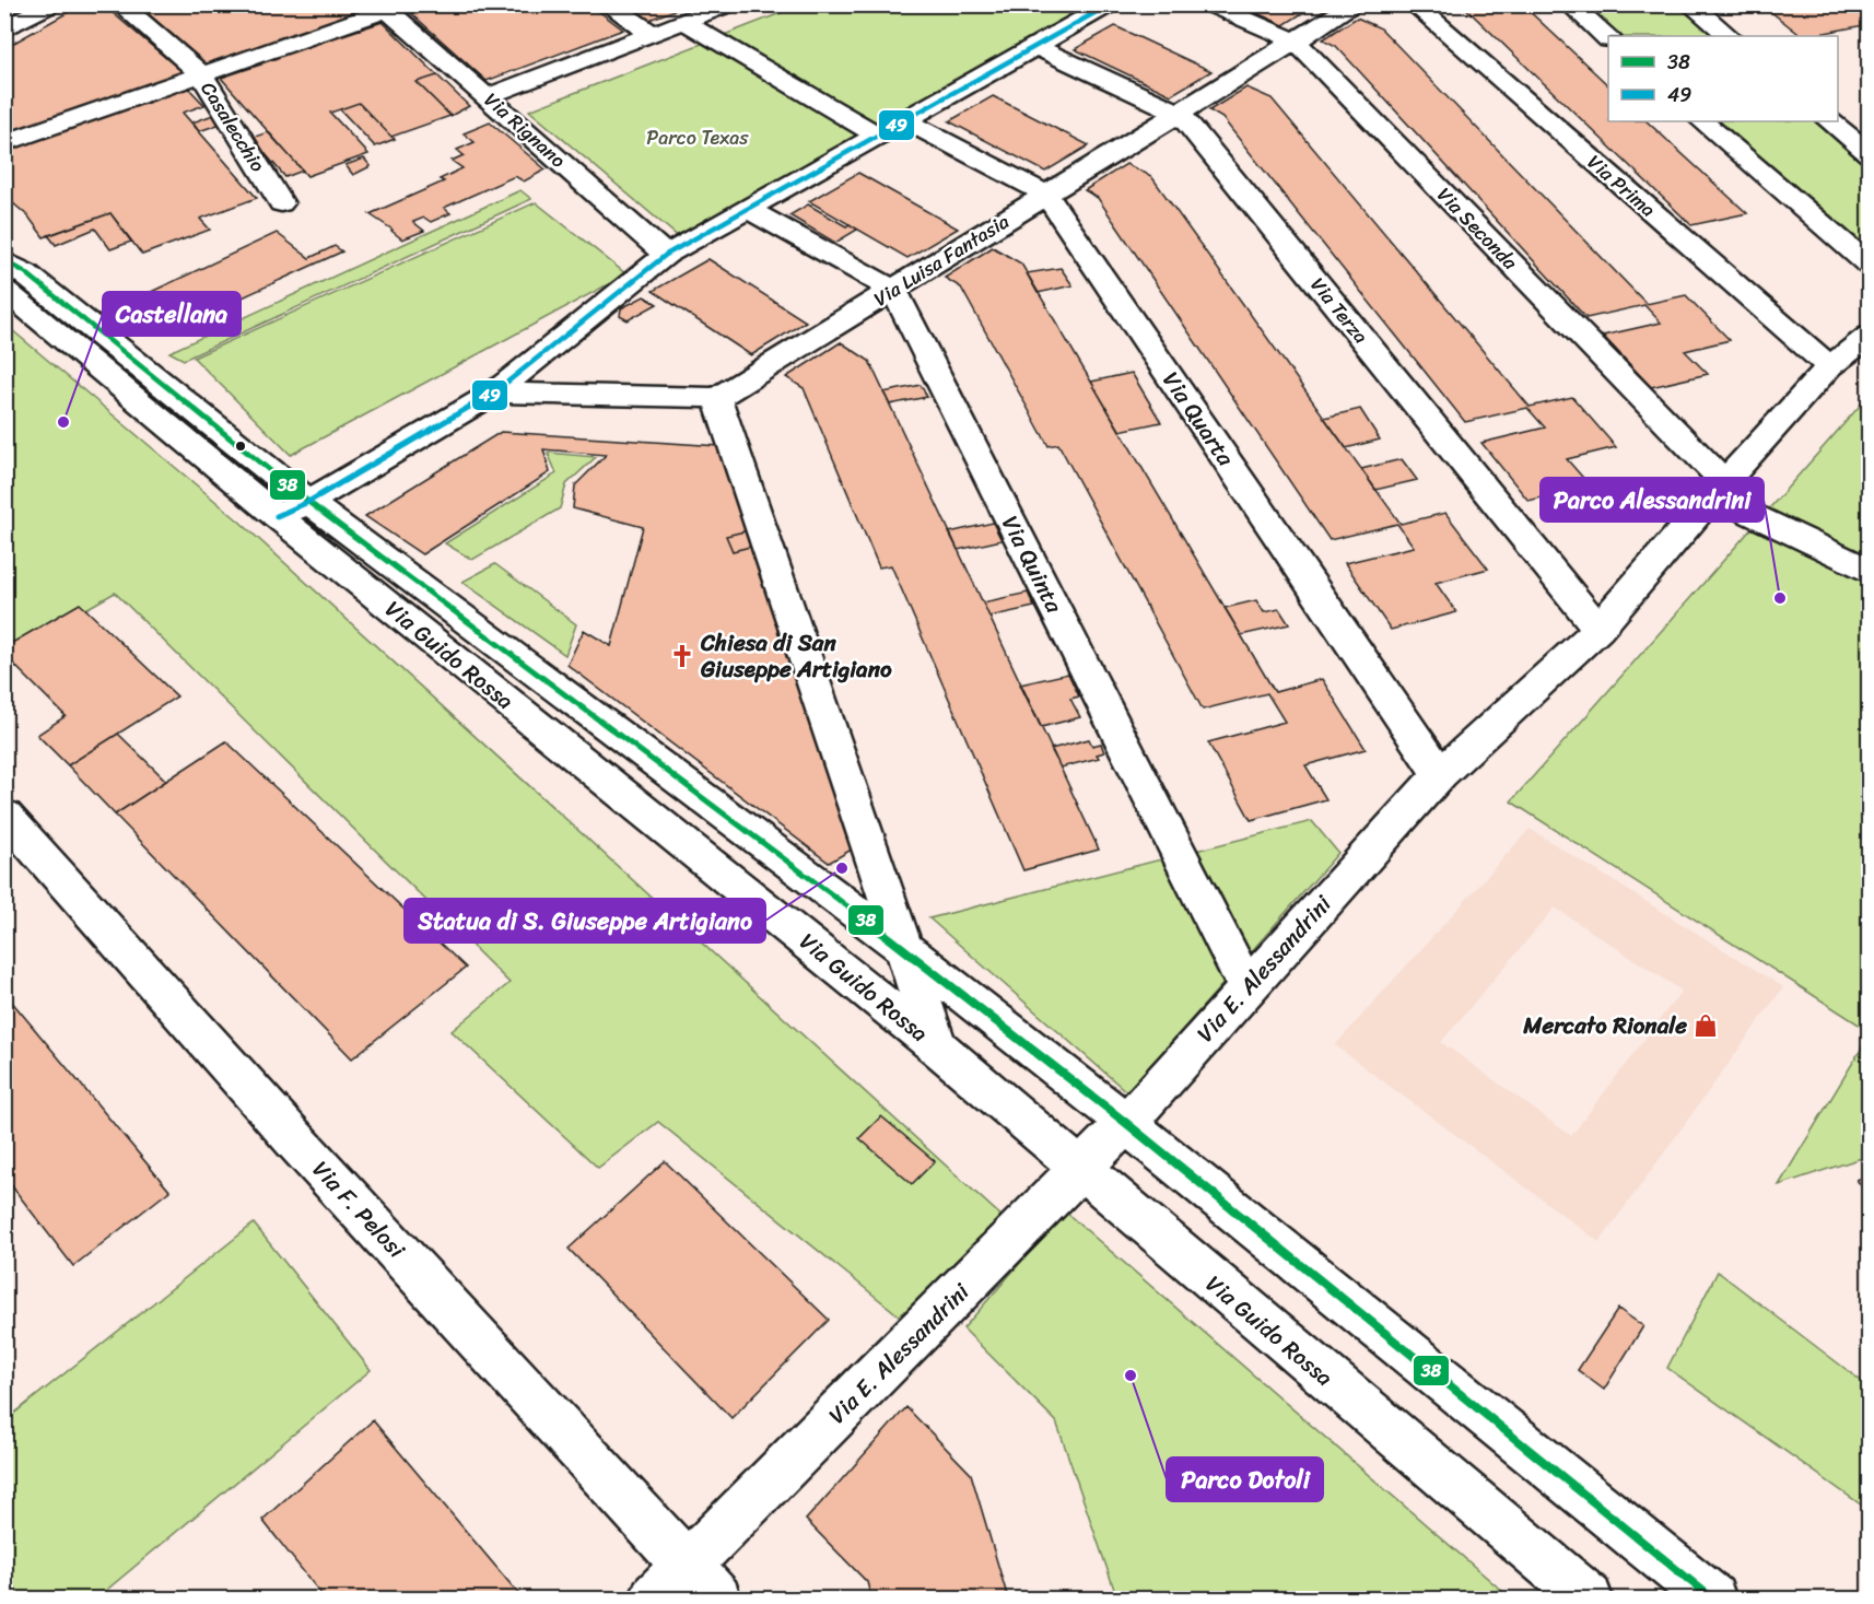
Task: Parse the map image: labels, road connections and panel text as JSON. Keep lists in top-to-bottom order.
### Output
{
  "streets": {
    "street": [
      "Casalecchio",
      "Via Rignano",
      "Via Prima",
      "Via Seconda",
      "Via Luisa Fantasia",
      "Via Terza",
      "Via Quarta",
      "Via Quinta",
      "Via Guido Rossa",
      "Via E. Alessandrini",
      "Via F. Pelosi"
    ]
  },
  "crossings": [
    ["Via Prima", "Via E. Alessandrini"],
    ["Via Seconda", "Via Luisa Fantasia"],
    ["Via Seconda", "Via E. Alessandrini"],
    ["Via Luisa Fantasia", "Via Terza"],
    ["Via Luisa Fantasia", "Via Quarta"],
    ["Via Luisa Fantasia", "Via Quinta"],
    ["Via Terza", "Via E. Alessandrini"],
    ["Via Quarta", "Via E. Alessandrini"],
    ["Via Quinta", "Via E. Alessandrini"],
    ["Via Guido Rossa", "Via E. Alessandrini"],
    ["Via E. Alessandrini", "Via F. Pelosi"]
  ],
  "parks": ["Parco Texas"],
  "places": {
    "other": [
      "Castellana",
      "Parco Alessandrini",
      "Statua di S. Giuseppe Artigiano",
      "Parco Dotoli"
    ],
    "church": ["Chiesa di San Giuseppe Artigiano"],
    "shop": ["Mercato Rionale"]
  },
  "lines": ["transit line 49", "transit line 38"],
  "legend": ["38", "49"]
}
